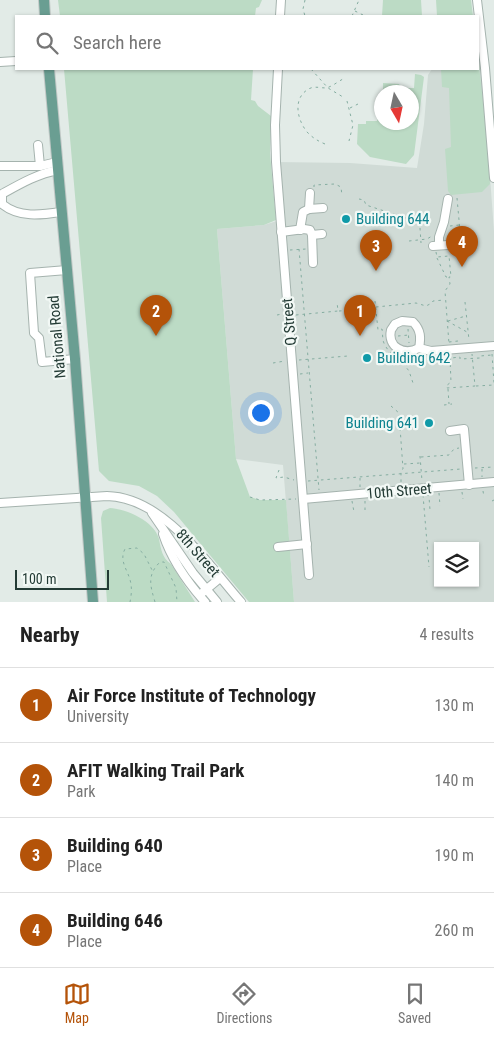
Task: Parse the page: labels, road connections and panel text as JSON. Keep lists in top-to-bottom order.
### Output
{
  "streets": {
    "main road": ["National Road"],
    "street": ["Q Street", "10th Street", "8th Street"]
  },
  "crossings": [
    ["Q Street", "10th Street"],
    ["National Road", "8th Street"]
  ],
  "places": ["Building 644", "Building 642", "Building 641"],
  "scale_bar": "100 m",
  "north": "bottom",
  "page": {
    "search": "Search here",
    "pins": [
      "4",
      "3",
      "1",
      "2"
    ],
    "scale": "100 m",
    "heading": ["Nearby", "4 results"],
    "list": [
      {
        "mark": "1",
        "name": "Air Force Institute of Technology",
        "note": "University",
        "value": "130 m"
      },
      {
        "mark": "2",
        "name": "AFIT Walking Trail Park",
        "note": "Park",
        "value": "140 m"
      },
      {
        "mark": "3",
        "name": "Building 640",
        "note": "Place",
        "value": "190 m"
      },
      {
        "mark": "4",
        "name": "Building 646",
        "note": "Place",
        "value": "260 m"
      }
    ],
    "nav": ["Map", "Directions", "Saved"]
  }
}
